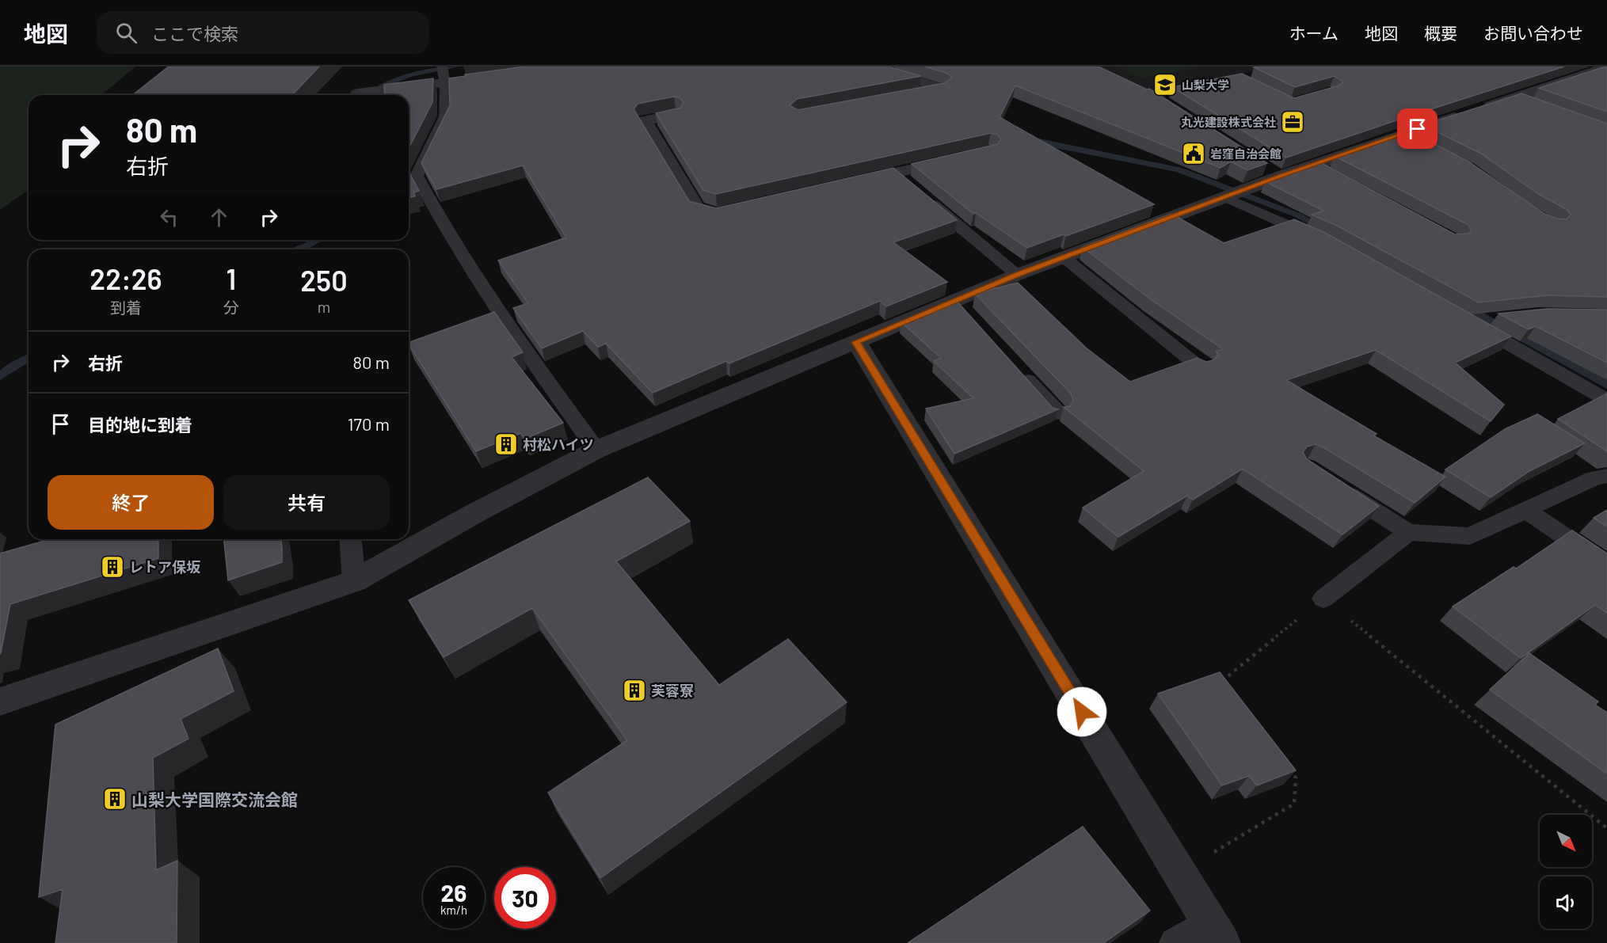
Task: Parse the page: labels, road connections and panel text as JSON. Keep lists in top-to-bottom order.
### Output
{
  "places": {
    "school or university": ["山梨大学"],
    "office": ["丸光建設株式会社"],
    "public building": ["岩窪自治会館"],
    "building": [
      "村松ハイツ",
      "レトア保坂",
      "芙蓉寮",
      "山梨大学国際交流会館"
    ]
  },
  "north": "bottom right",
  "page": {
    "header": "地図",
    "search": "ここで検索",
    "nav": [
      "ホーム",
      "地図",
      "概要",
      "お問い合わせ"
    ],
    "turn": ["80 m", "右折"],
    "eta": [
      "22:26",
      "到着",
      "1",
      "分",
      "250",
      "m"
    ],
    "list": [
      {
        "name": "右折",
        "value": "80 m"
      },
      {
        "name": "目的地に到着",
        "value": "170 m"
      }
    ],
    "buttons": ["終了", "共有"],
    "speed": "26 km/h",
    "limit": "30"
  }
}
